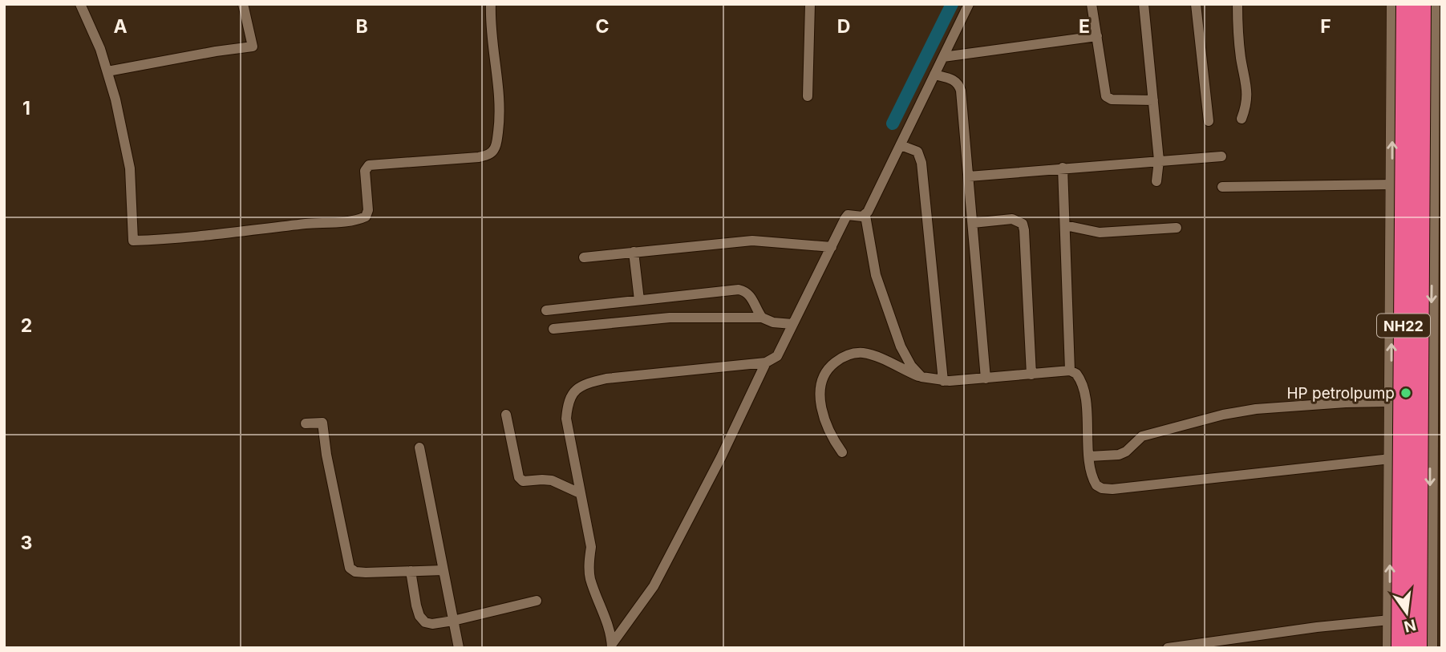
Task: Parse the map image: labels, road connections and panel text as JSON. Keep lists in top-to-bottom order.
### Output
{
  "streets": {
    "highway": ["NH22"]
  },
  "places": ["HP petrolpump"],
  "north": "bottom",
  "grid": {
    "columns": [
      "A",
      "B",
      "C",
      "D",
      "E",
      "F"
    ],
    "rows": ["1", "2", "3"]
  }
}
